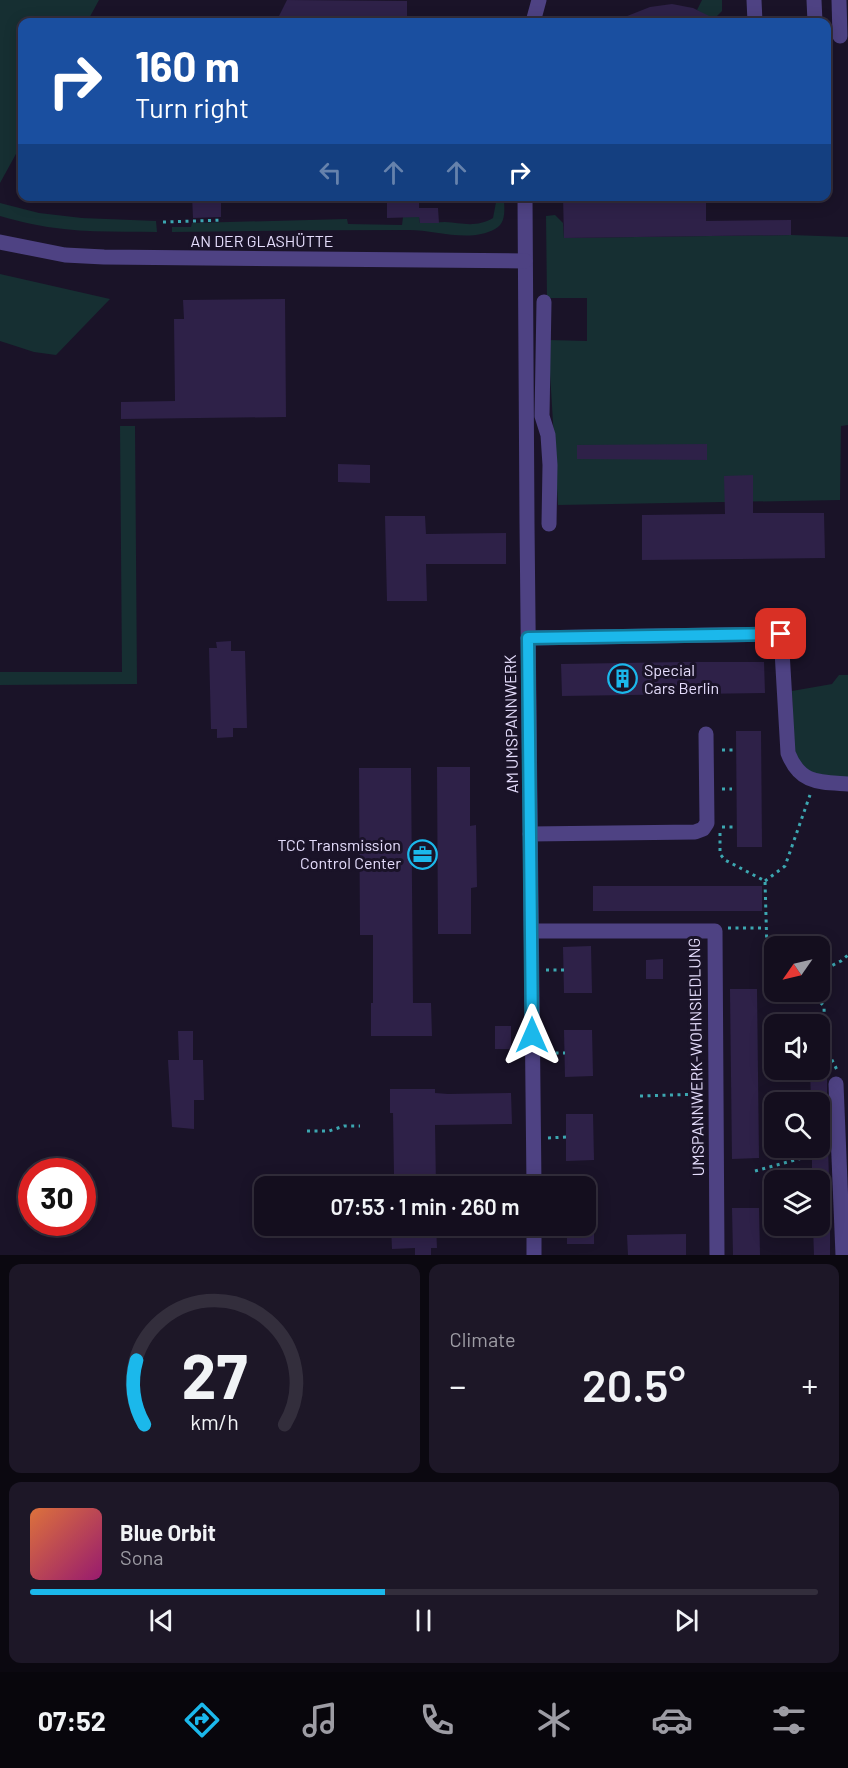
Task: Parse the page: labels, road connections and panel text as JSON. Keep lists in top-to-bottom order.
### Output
{
  "streets": {
    "street": ["AN DER GLASHÜTTE", "AM UMSPANNWERK", "UMSPANNWERK-WOHNSIEDLUNG"]
  },
  "crossings": [
    ["AN DER GLASHÜTTE", "AM UMSPANNWERK"],
    ["AM UMSPANNWERK", "UMSPANNWERK-WOHNSIEDLUNG"]
  ],
  "places": {
    "building": ["Special Cars Berlin"],
    "office": ["TCC Transmission Control Center"]
  },
  "north": "bottom left",
  "page": {
    "turn": ["160 m", "Turn right"],
    "limit": "30",
    "trip": "07:53 · 1 min · 260 m",
    "tile": "Climate",
    "heat": ["−", "20.5°", "+"],
    "song": ["Blue Orbit", "Sona"],
    "tabs": "07:52",
    "gauge": ["27", "km/h"]
  }
}
